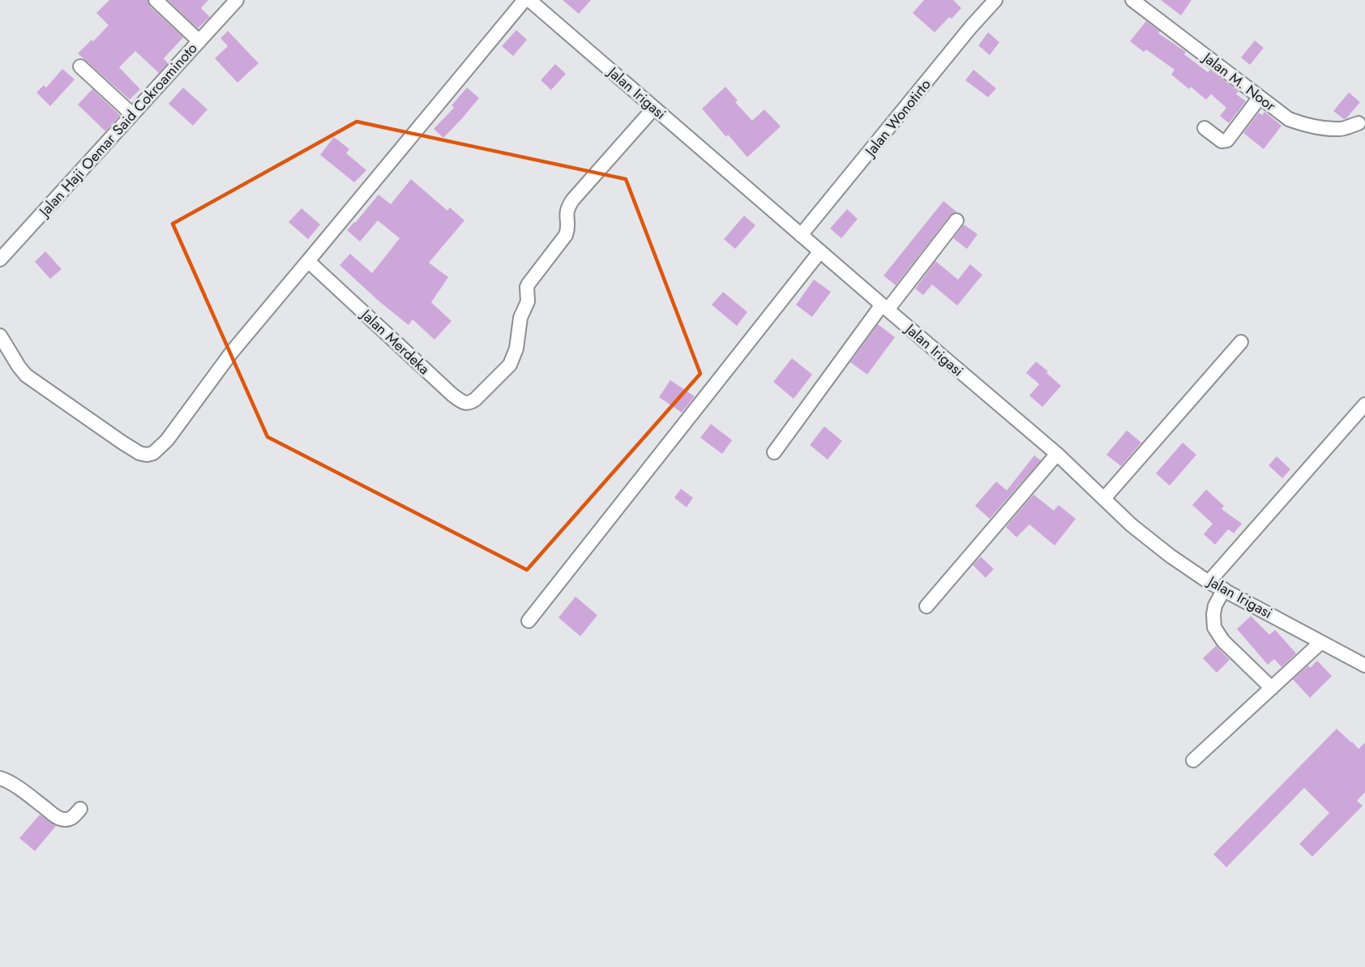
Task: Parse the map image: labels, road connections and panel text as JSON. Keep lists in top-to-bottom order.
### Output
{
  "streets": {
    "street": [
      "Jalan M. Noor",
      "Jalan Irigasi",
      "Jalan Wonotirto",
      "Jalan Haji Oemar Said Cokroaminoto",
      "Jalan Merdeka"
    ]
  },
  "crossings": [
    ["Jalan Irigasi", "Jalan Wonotirto"],
    ["Jalan Irigasi", "Jalan Merdeka"]
  ]
}
